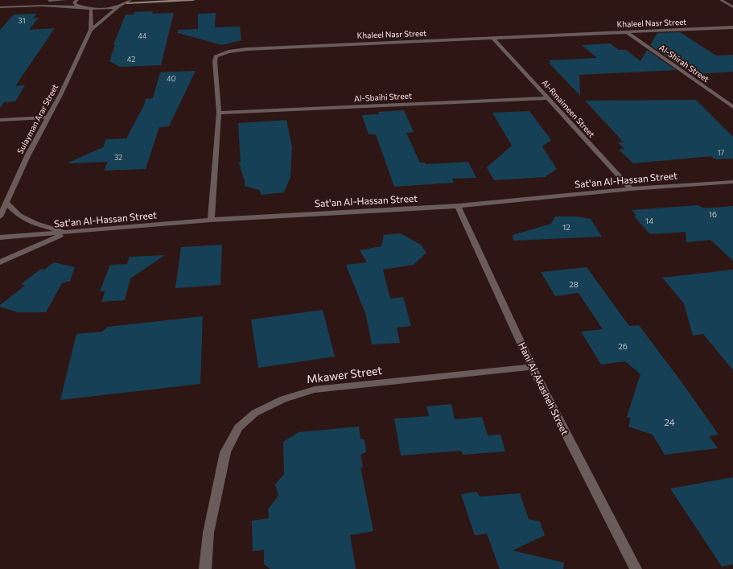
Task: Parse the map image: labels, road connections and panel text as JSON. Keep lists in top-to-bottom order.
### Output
{
  "streets": {
    "street": [
      "Khaleel Nasr Street",
      "Al-Shirah Street",
      "Al-Sbaihi Street",
      "Al-Rmaimeen Street",
      "Sulayman Arar Street",
      "Sat'an Al-Hassan Street",
      "Mkawer Street",
      "Hani Al-Akasheh Street"
    ]
  },
  "crossings": [
    ["Khaleel Nasr Street", "Al-Shirah Street"],
    ["Khaleel Nasr Street", "Al-Sbaihi Street"],
    ["Khaleel Nasr Street", "Al-Rmaimeen Street"],
    ["Khaleel Nasr Street", "Sat'an Al-Hassan Street"],
    ["Al-Sbaihi Street", "Al-Rmaimeen Street"],
    ["Al-Rmaimeen Street", "Sat'an Al-Hassan Street"],
    ["Sat'an Al-Hassan Street", "Hani Al-Akasheh Street"],
    ["Mkawer Street", "Hani Al-Akasheh Street"]
  ],
  "house_numbers": [
    "31",
    "44",
    "42",
    "40",
    "17",
    "32",
    "16",
    "14",
    "12",
    "28",
    "26",
    "24"
  ]
}
